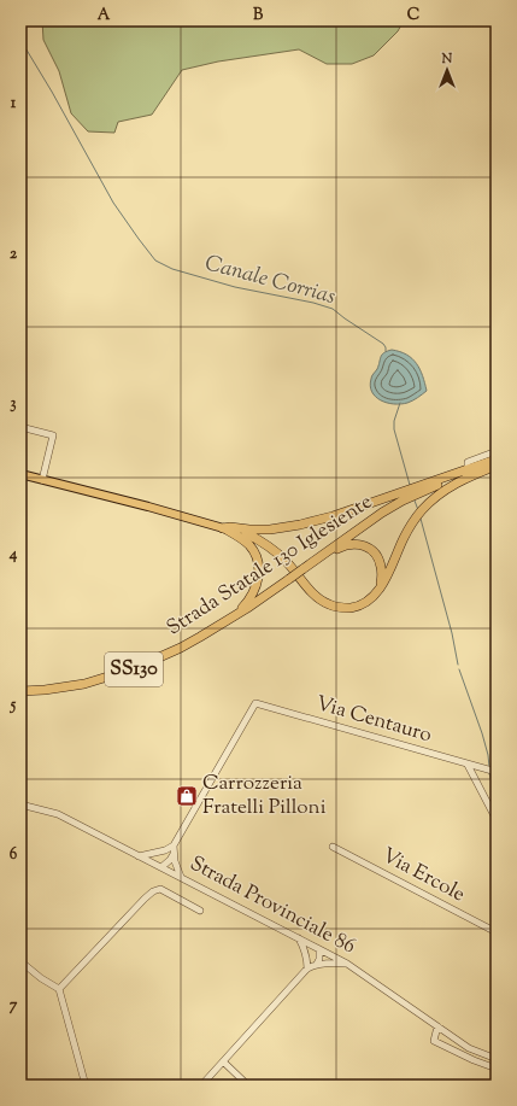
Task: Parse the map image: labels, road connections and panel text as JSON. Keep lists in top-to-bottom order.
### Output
{
  "streets": {
    "highway": ["Strada Statale 130 Iglesiente", "SS130"],
    "street": ["Via Centauro", "Via Ercole", "Strada Provinciale 86"]
  },
  "water": ["Canale Corrias"],
  "places": {
    "shop": ["Carrozzeria Fratelli Pilloni"]
  },
  "north": "top",
  "grid": {
    "columns": ["A", "B", "C"],
    "rows": [
      "1",
      "2",
      "3",
      "4",
      "5",
      "6",
      "7"
    ]
  }
}
